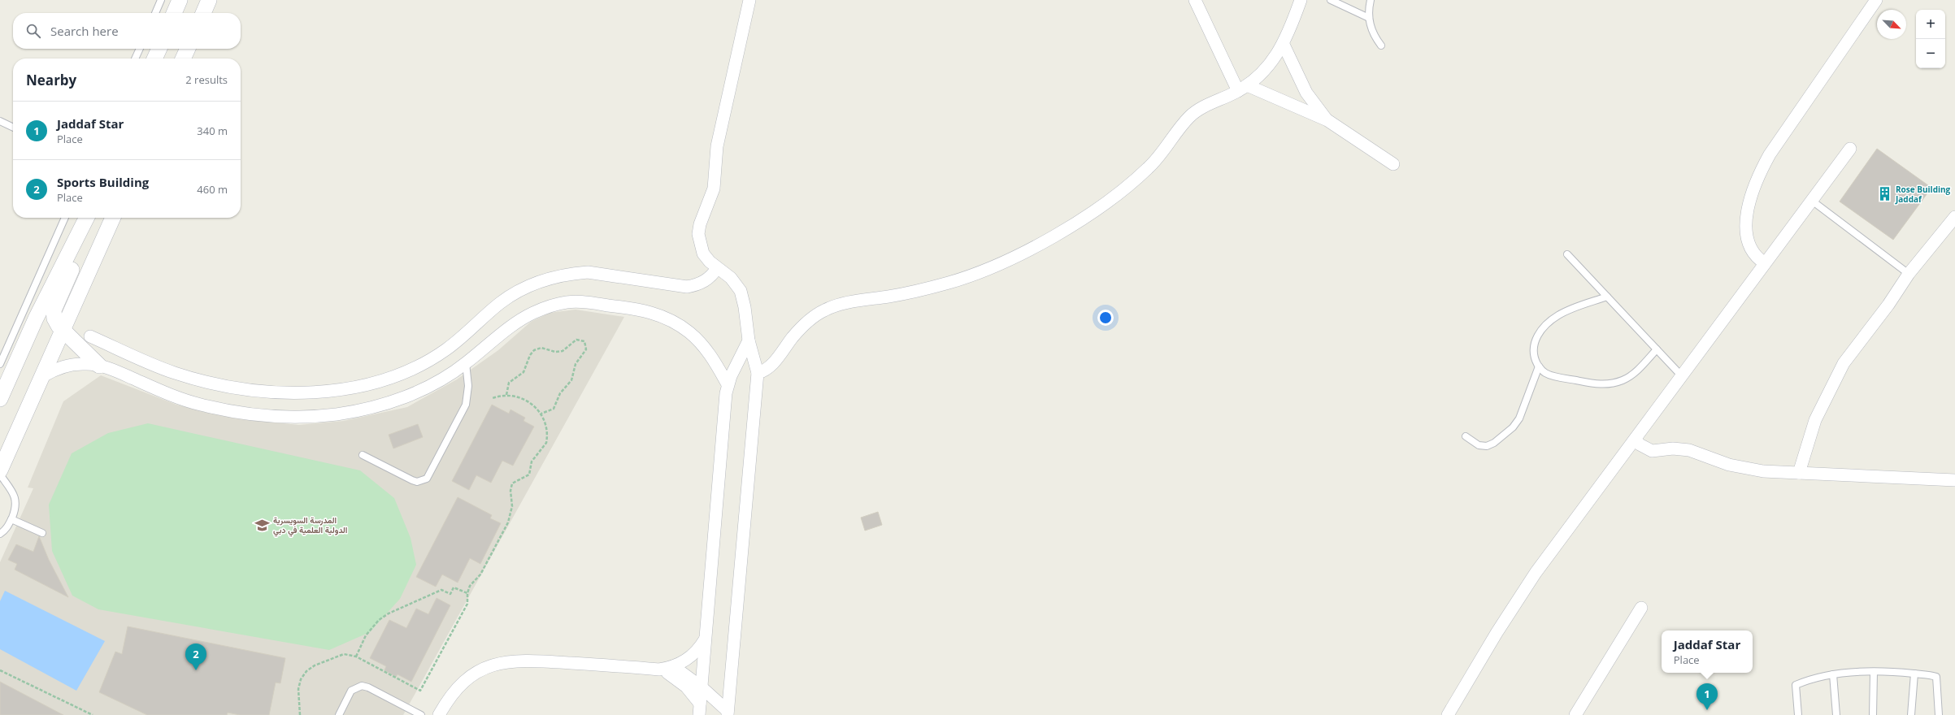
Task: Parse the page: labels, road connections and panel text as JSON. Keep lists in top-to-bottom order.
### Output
{
  "places": {
    "building": ["Rose Building Jaddaf"],
    "school or university": ["المدرسة السويسرية الدولية العلمية في دبي"]
  },
  "north": "bottom right",
  "page": {
    "map_buttons": ["+", "−"],
    "search": "Search here",
    "heading": ["Nearby", "2 results"],
    "list": [
      {
        "mark": "1",
        "name": "Jaddaf Star",
        "note": "Place",
        "value": "340 m"
      },
      {
        "mark": "2",
        "name": "Sports Building",
        "note": "Place",
        "value": "460 m"
      }
    ],
    "popup": ["Jaddaf Star", "Place"],
    "pins": ["2", "1"]
  }
}
